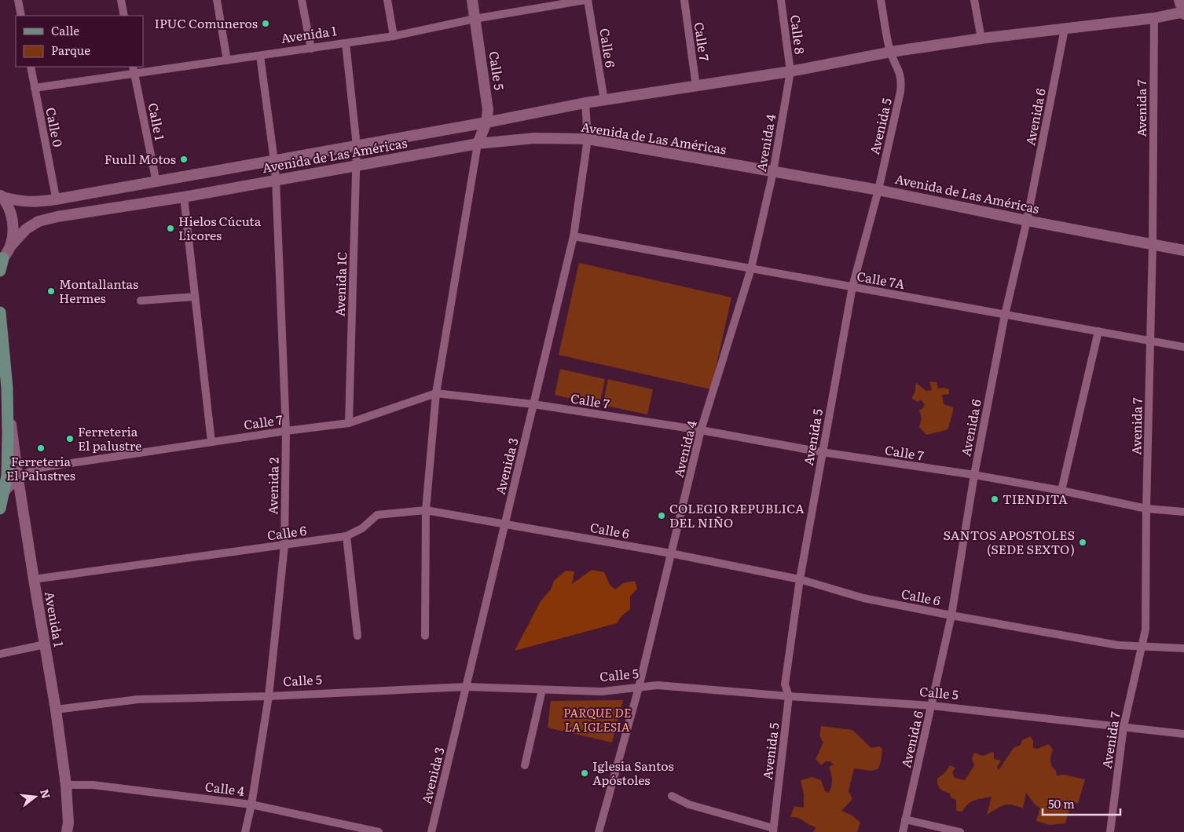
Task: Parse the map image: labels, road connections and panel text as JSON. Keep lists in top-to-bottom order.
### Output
{
  "streets": {
    "main road": ["Avenida 1", "Calle 5", "Avenida de Las Américas"],
    "street": [
      "Calle 8",
      "Calle 7",
      "Calle 6",
      "Avenida 7",
      "Avenida 6",
      "Calle 1",
      "Avenida 5",
      "Calle 0",
      "Avenida 4",
      "Calle 7A",
      "Avenida 1C",
      "Avenida 3",
      "Avenida 2",
      "Calle 4"
    ]
  },
  "crossings": [
    ["Avenida 1", "Calle 7"],
    ["Avenida 1", "Calle 6"],
    ["Avenida 1", "Calle 5"],
    ["Avenida 1", "Calle 1"],
    ["Avenida 1", "Calle 0"],
    ["Avenida 1", "Avenida 1C"],
    ["Avenida 1", "Avenida 2"],
    ["Avenida 1", "Calle 4"],
    ["Calle 8", "Avenida de Las Américas"],
    ["Calle 8", "Avenida 4"],
    ["Calle 7", "Avenida 7"],
    ["Calle 7", "Avenida 6"],
    ["Calle 7", "Avenida 5"],
    ["Calle 7", "Avenida de Las Américas"],
    ["Calle 7", "Avenida 4"],
    ["Calle 7", "Avenida 1C"],
    ["Calle 7", "Avenida 3"],
    ["Calle 7", "Avenida 2"],
    ["Calle 6", "Avenida 7"],
    ["Calle 6", "Avenida 6"],
    ["Calle 6", "Avenida 5"],
    ["Calle 6", "Avenida de Las Américas"],
    ["Calle 6", "Avenida 4"],
    ["Calle 6", "Avenida 3"],
    ["Calle 6", "Avenida 2"],
    ["Calle 5", "Avenida 7"],
    ["Calle 5", "Avenida 6"],
    ["Calle 5", "Avenida 5"],
    ["Calle 5", "Avenida de Las Américas"],
    ["Calle 5", "Avenida 4"],
    ["Calle 5", "Avenida 3"],
    ["Calle 5", "Avenida 2"],
    ["Avenida 7", "Avenida de Las Américas"],
    ["Avenida 7", "Calle 7A"],
    ["Avenida 6", "Avenida de Las Américas"],
    ["Avenida 6", "Calle 7A"],
    ["Calle 1", "Avenida de Las Américas"],
    ["Avenida 5", "Avenida de Las Américas"],
    ["Avenida 5", "Calle 7A"],
    ["Avenida de Las Américas", "Avenida 4"],
    ["Avenida de Las Américas", "Avenida 1C"],
    ["Avenida de Las Américas", "Avenida 3"],
    ["Avenida de Las Américas", "Avenida 2"],
    ["Avenida 4", "Calle 7A"],
    ["Calle 7A", "Avenida 3"],
    ["Avenida 2", "Calle 4"]
  ],
  "parks": ["PARQUE DE LA IGLESIA"],
  "places": [
    "IPUC Comuneros",
    "Fuull Motos",
    "Hielos Cúcuta Licores",
    "Montallantas Hermes",
    "Ferreteria El palustre",
    "Ferreteria El Palustres",
    "TIENDITA",
    "COLEGIO REPUBLICA DEL NIÑO",
    "SANTOS APOSTOLES (SEDE SEXTO)",
    "Iglesia Santos Apóstoles"
  ],
  "legend": ["Calle", "Parque"],
  "scale_bar": "50 m",
  "north": "right"
}
